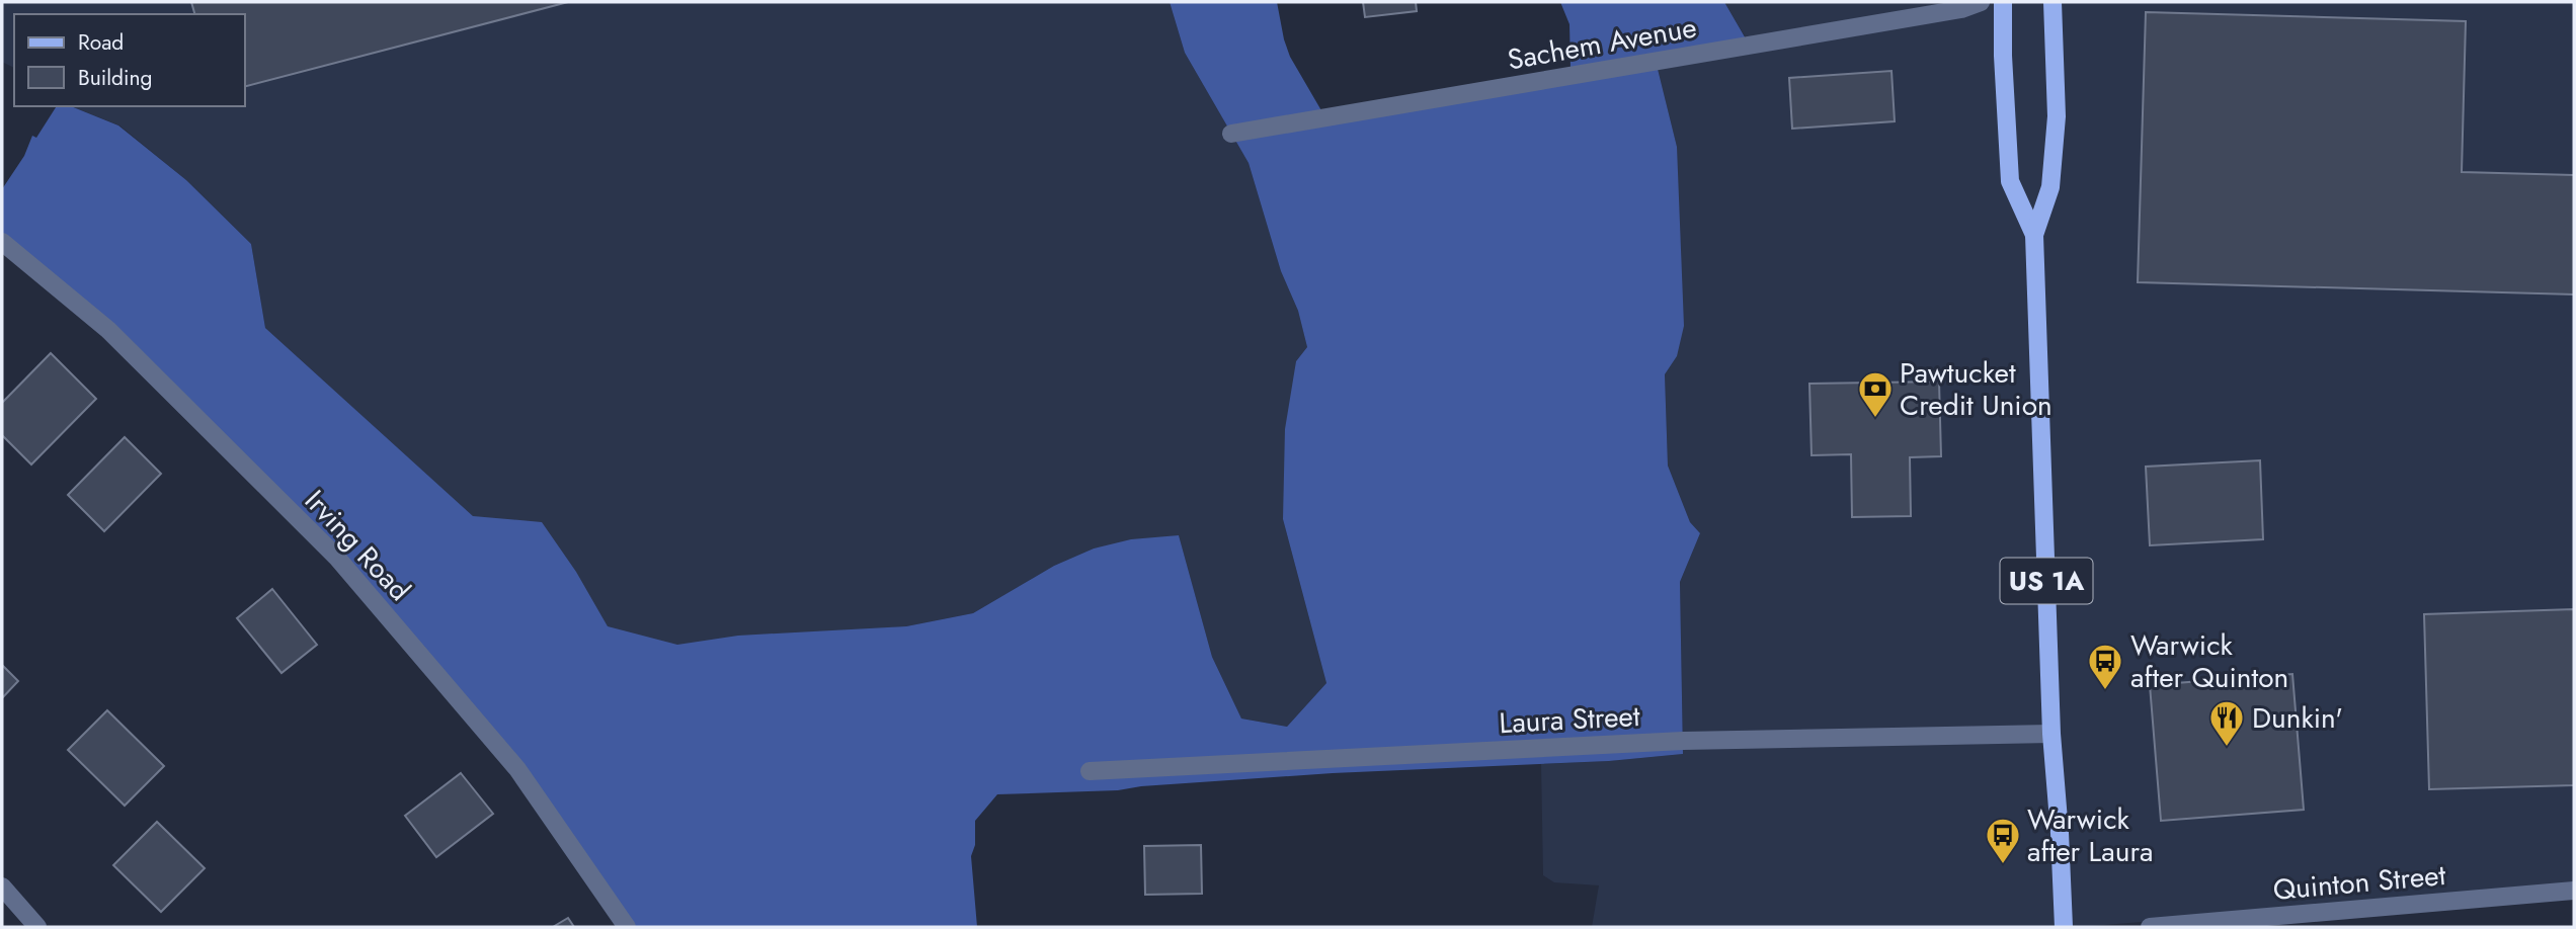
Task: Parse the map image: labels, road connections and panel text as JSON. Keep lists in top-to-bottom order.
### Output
{
  "streets": {
    "main road": ["US 1A"],
    "street": [
      "Sachem Avenue",
      "Irving Road",
      "Laura Street",
      "Quinton Street"
    ]
  },
  "crossings": [
    ["US 1A", "Laura Street"]
  ],
  "places": {
    "bank": ["Pawtucket Credit Union"],
    "bus stop": ["Warwick after Quinton", "Warwick after Laura"],
    "restaurant": ["Dunkin'"]
  },
  "legend": ["Road", "Building"]
}
